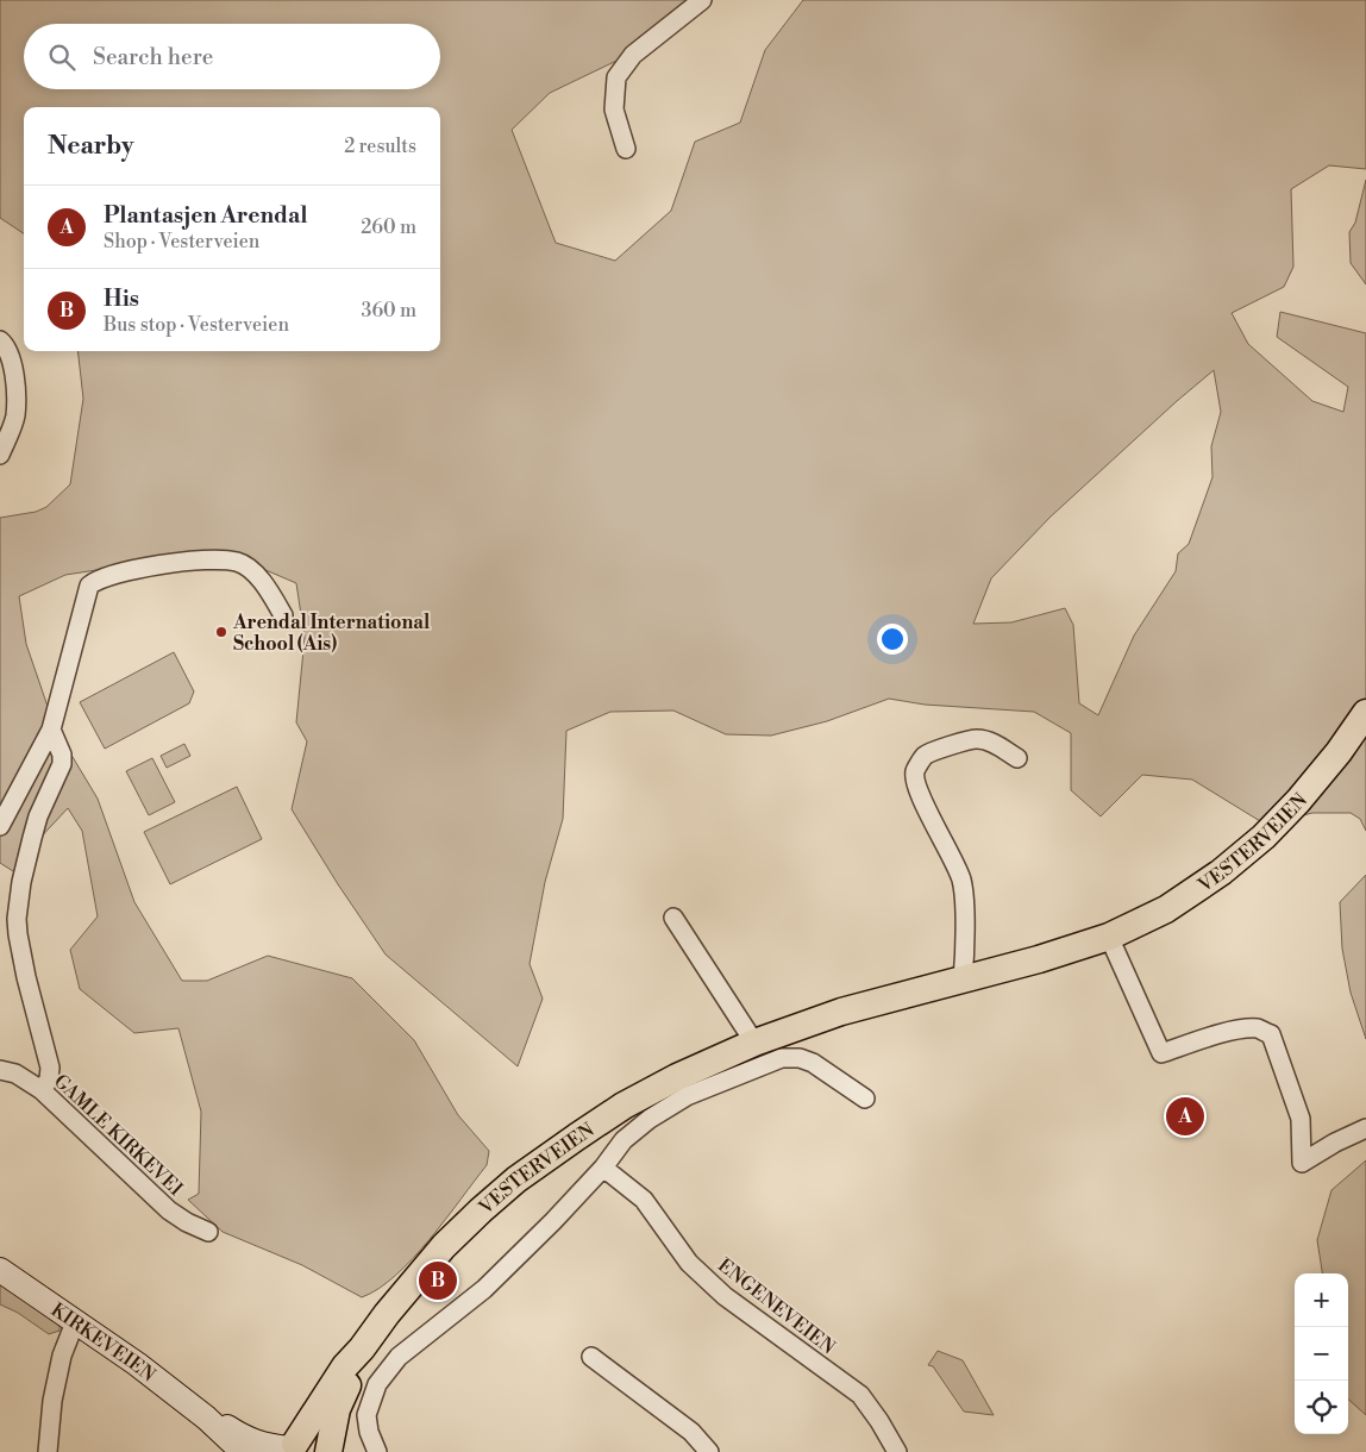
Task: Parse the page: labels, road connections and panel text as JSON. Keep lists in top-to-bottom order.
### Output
{
  "streets": {
    "main road": ["VESTERVEIEN", "KIRKEVEIEN"],
    "street": ["GAMLE KIRKEVEI", "ENGENEVEIEN"]
  },
  "crossings": [
    ["VESTERVEIEN", "KIRKEVEIEN"]
  ],
  "places": ["Arendal International School (Ais)"],
  "page": {
    "search": "Search here",
    "heading": ["Nearby", "2 results"],
    "list": [
      {
        "mark": "A",
        "name": "Plantasjen Arendal",
        "note": "Shop · Vesterveien",
        "value": "260 m"
      },
      {
        "mark": "B",
        "name": "His",
        "note": "Bus stop · Vesterveien",
        "value": "360 m"
      }
    ],
    "pins": ["A", "B"],
    "map_buttons": ["+", "−"]
  }
}
